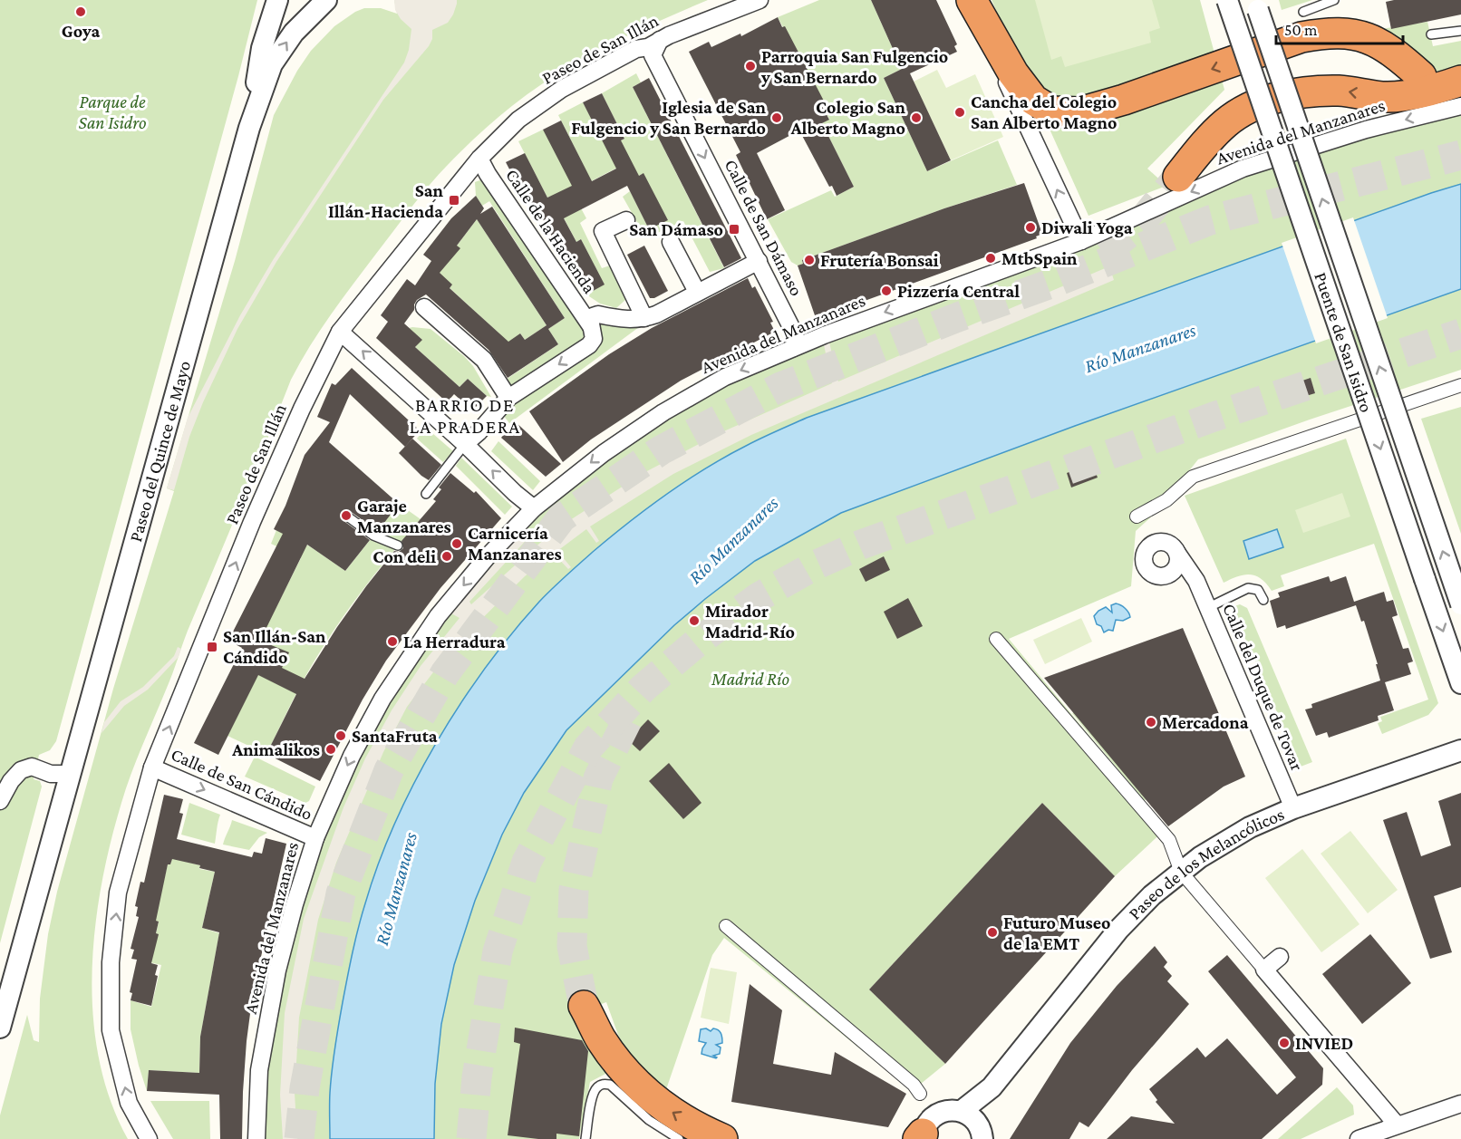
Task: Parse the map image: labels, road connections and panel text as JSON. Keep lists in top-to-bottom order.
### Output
{
  "streets": {
    "street": [
      "Paseo de San Illán",
      "Avenida del Manzanares",
      "Calle de San Dámaso",
      "Calle de la Hacienda",
      "Puente de San Isidro",
      "Paseo del Quince de Mayo",
      "Calle del Duque de Tovar",
      "Calle de San Cándido",
      "Paseo de los Melancólicos"
    ]
  },
  "crossings": [
    ["Paseo de San Illán", "Calle de la Hacienda"],
    ["Paseo de San Illán", "Calle de San Cándido"],
    ["Avenida del Manzanares", "Calle de San Dámaso"],
    ["Avenida del Manzanares", "Calle de San Cándido"],
    ["Calle de San Dámaso", "Calle de la Hacienda"],
    ["Calle del Duque de Tovar", "Paseo de los Melancólicos"]
  ],
  "one_way": [
    "Paseo de San Illán",
    "Avenida del Manzanares",
    "Calle de San Dámaso",
    "Calle de San Cándido"
  ],
  "districts": ["BARRIO DE LA PRADERA"],
  "water": ["Río Manzanares"],
  "parks": ["Parque de San Isidro", "Madrid Río"],
  "places": {
    "other": [
      "Goya",
      "Parroquia San Fulgencio y San Bernardo",
      "Cancha del Colegio San Alberto Magno",
      "Iglesia de San Fulgencio y San Bernardo",
      "Colegio San Alberto Magno",
      "Diwali Yoga",
      "MtbSpain",
      "Frutería Bonsai",
      "Pizzería Central",
      "Garaje Manzanares",
      "Carnicería Manzanares",
      "Con deli",
      "Mirador Madrid-Río",
      "La Herradura",
      "Mercadona",
      "SantaFruta",
      "Animalikos",
      "Futuro Museo de la EMT",
      "INVIED"
    ],
    "transit": ["San Illán-Hacienda", "San Dámaso", "San Illán-San Cándido"]
  },
  "scale_bar": "50 m"
}
